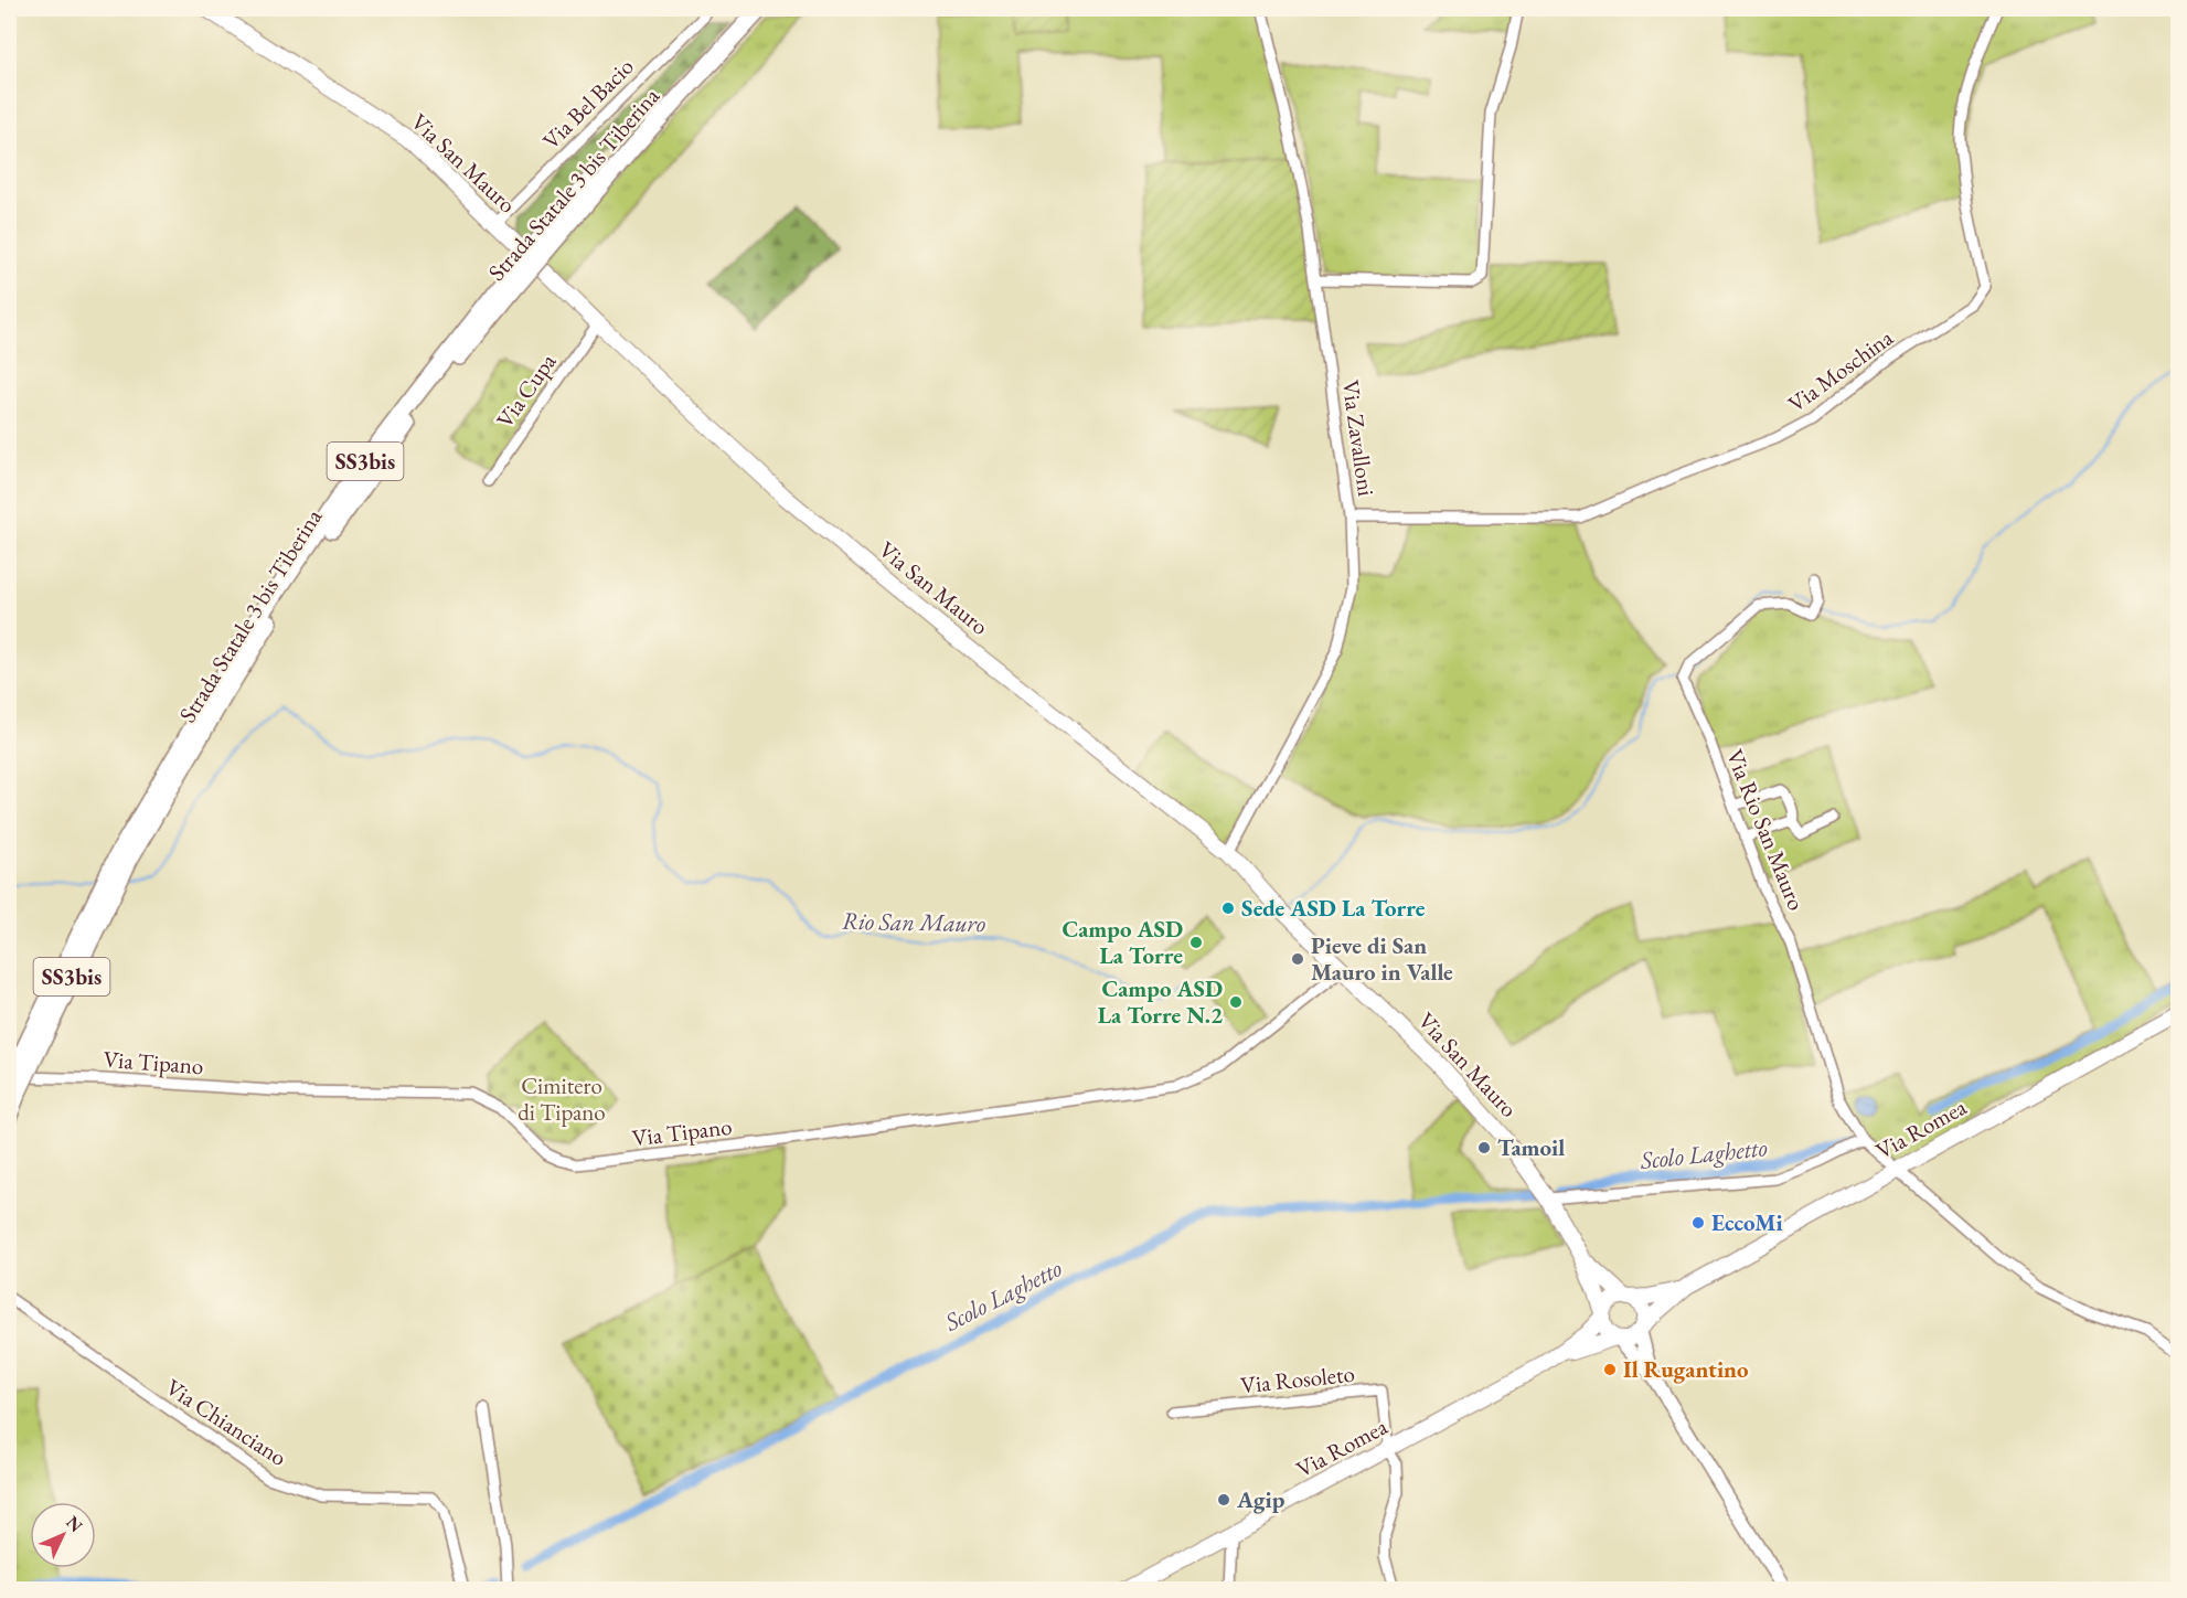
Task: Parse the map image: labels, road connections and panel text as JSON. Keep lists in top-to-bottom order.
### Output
{
  "streets": {
    "highway": ["Strada Statale 3 bis Tiberina", "SS3bis"],
    "main road": ["Via San Mauro", "Via Romea"],
    "street": [
      "Via Bel Bacio",
      "Via Moschina",
      "Via Cupa",
      "Via Zavalloni",
      "Via Rio San Mauro",
      "Via Tipano",
      "Via Rosoleto",
      "Via Chianciano"
    ]
  },
  "crossings": [
    ["Via Bel Bacio", "Via San Mauro"],
    ["Via San Mauro", "Via Cupa"],
    ["Via San Mauro", "Via Zavalloni"],
    ["Via San Mauro", "Via Tipano"],
    ["Via San Mauro", "Via Romea"],
    ["Via Moschina", "Via Zavalloni"],
    ["Via Rio San Mauro", "Via Romea"],
    ["Via Romea", "Via Rosoleto"]
  ],
  "water": ["Rio San Mauro", "Scolo Laghetto"],
  "parks": ["Cimitero di Tipano"],
  "places": [
    "Sede ASD La Torre",
    "Campo ASD La Torre",
    "Pieve di San Mauro in Valle",
    "Campo ASD La Torre N.2",
    "Tamoil",
    "EccoMi",
    "Il Rugantino",
    "Agip"
  ],
  "north": "top right"
}
